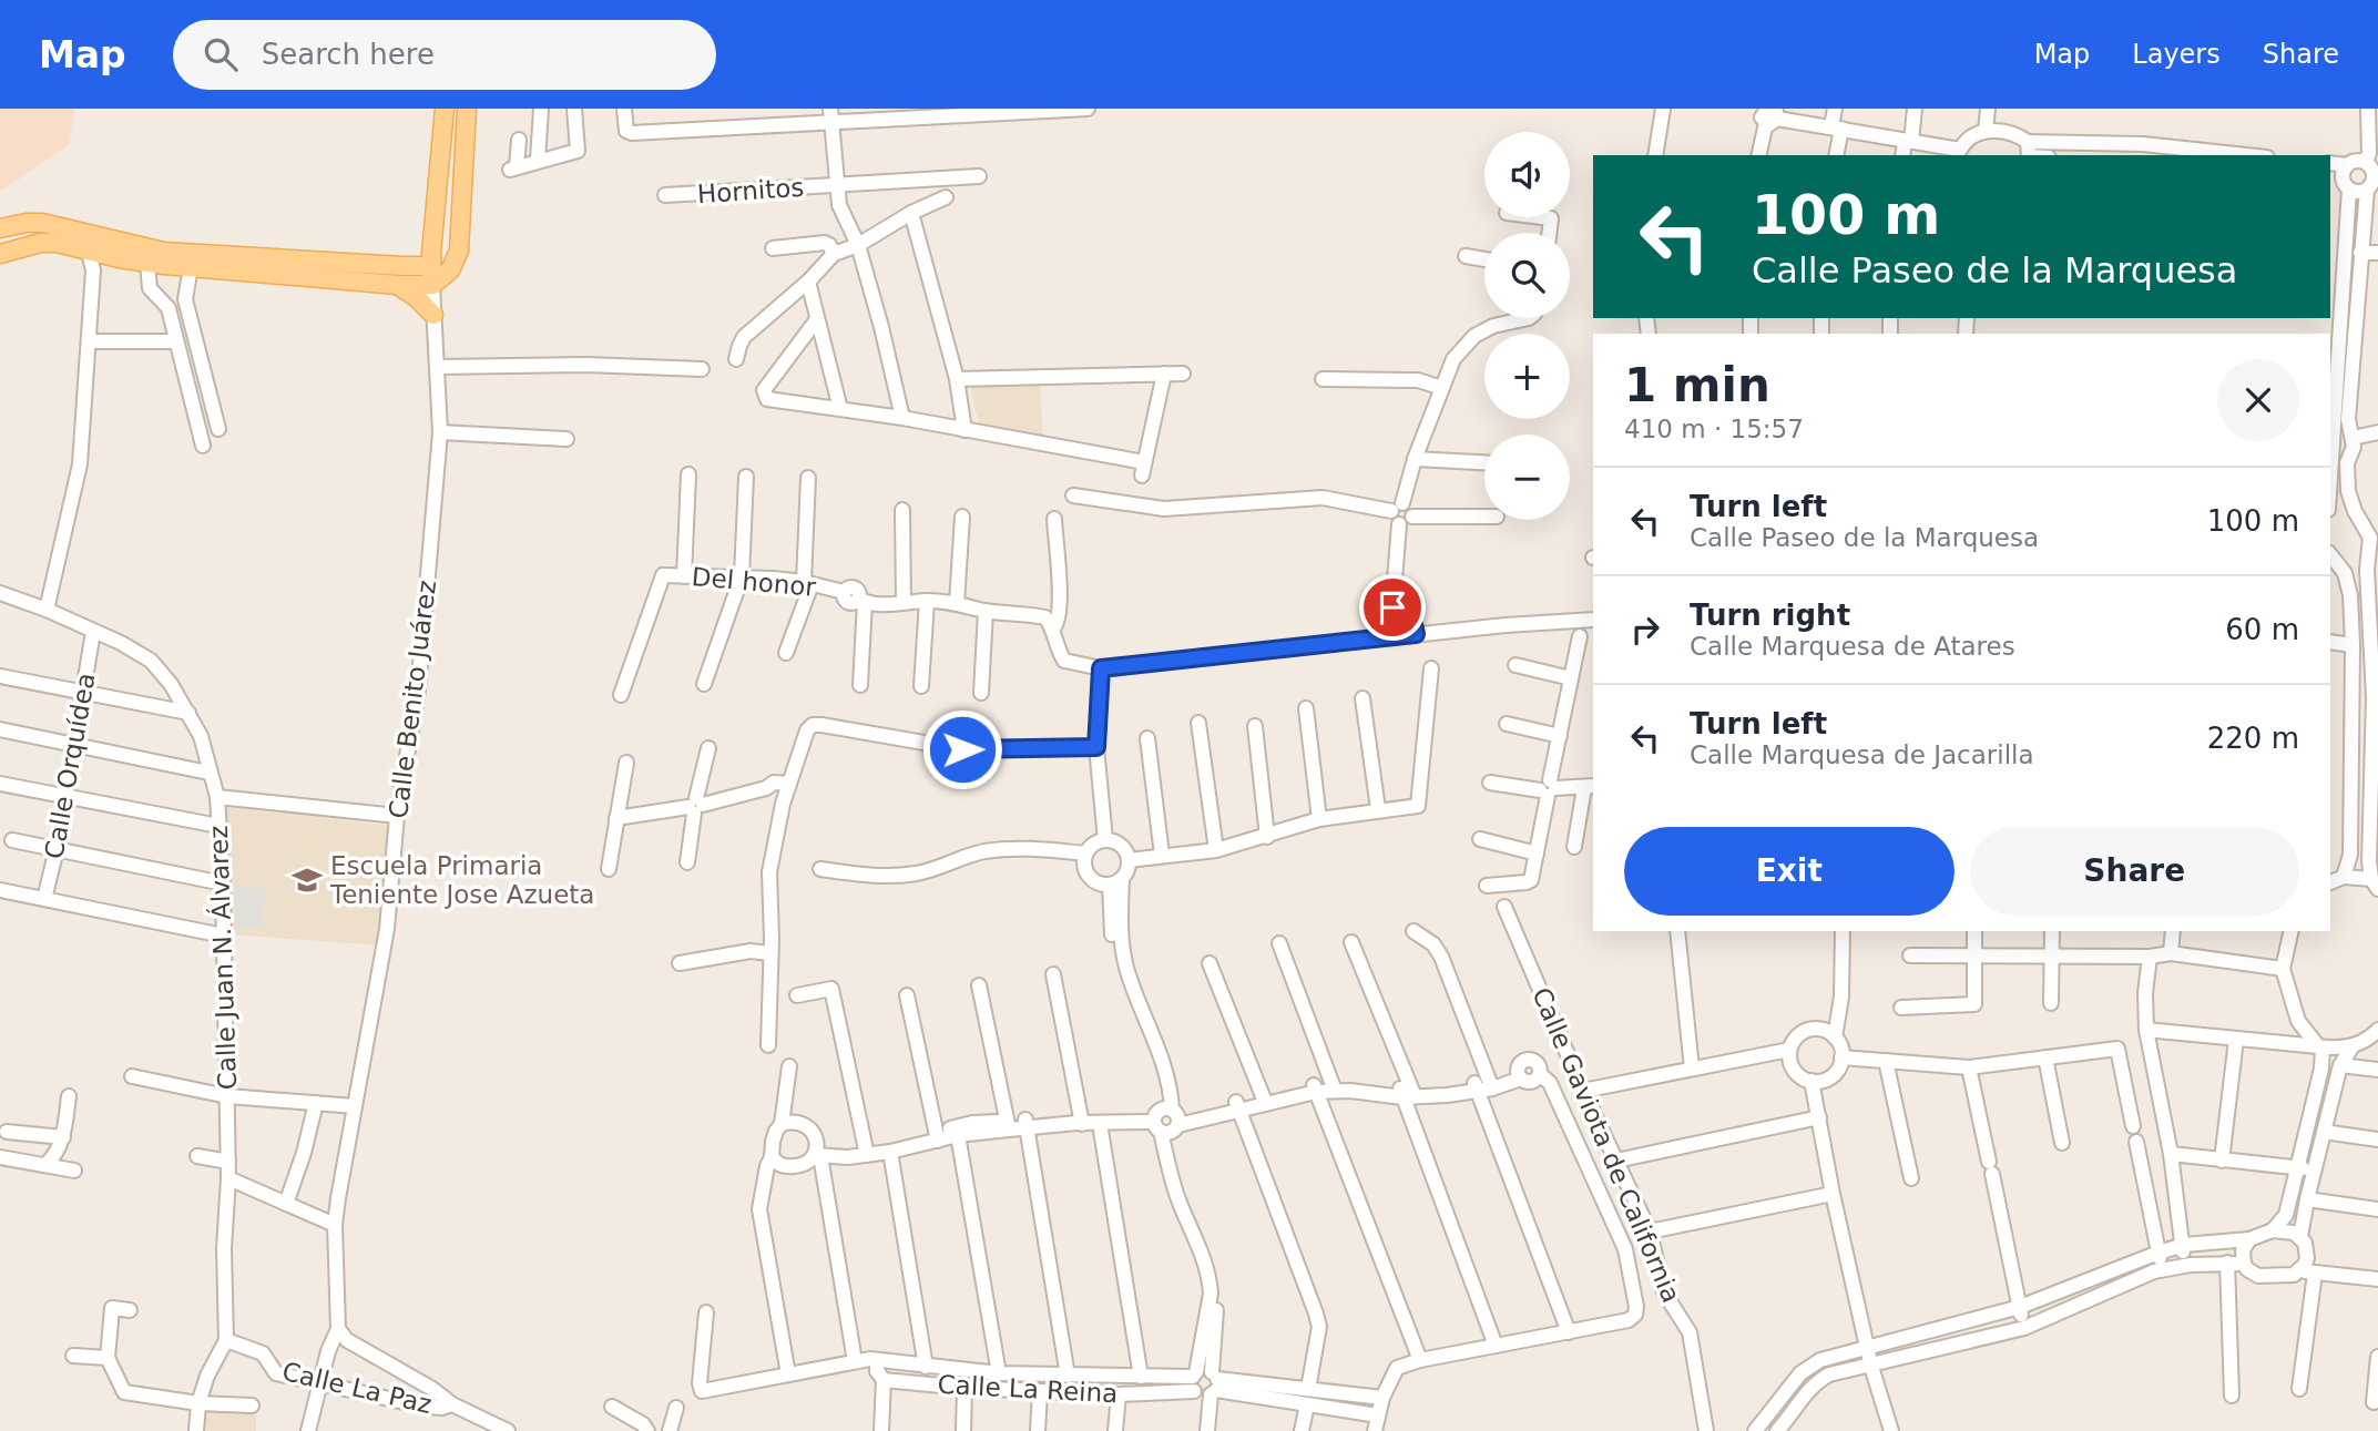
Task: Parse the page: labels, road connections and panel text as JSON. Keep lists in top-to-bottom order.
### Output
{
  "streets": {
    "main road": ["Calle Benito Juárez"],
    "street": [
      "Hornitos",
      "Del honor",
      "Calle Orquídea",
      "Calle Juan N. Álvarez",
      "Calle Gaviota de California",
      "Calle La Paz",
      "Calle La Reina"
    ]
  },
  "crossings": [
    ["Calle Benito Juárez", "Calle La Paz"],
    ["Calle Orquídea", "Calle Juan N. Álvarez"],
    ["Calle Juan N. Álvarez", "Calle La Paz"]
  ],
  "places": {
    "school or university": ["Escuela Primaria Teniente Jose Azueta"]
  },
  "page": {
    "header": "Map",
    "search": "Search here",
    "nav": ["Map", "Layers", "Share"],
    "map_buttons": ["+", "−"],
    "turn": ["100 m", "Calle Paseo de la Marquesa"],
    "heading": ["1 min", "410 m · 15:57"],
    "list": [
      {
        "name": "Turn left",
        "note": "Calle Paseo de la Marquesa",
        "value": "100 m"
      },
      {
        "name": "Turn right",
        "note": "Calle Marquesa de Atares",
        "value": "60 m"
      },
      {
        "name": "Turn left",
        "note": "Calle Marquesa de Jacarilla",
        "value": "220 m"
      }
    ],
    "buttons": ["Exit", "Share"]
  }
}
